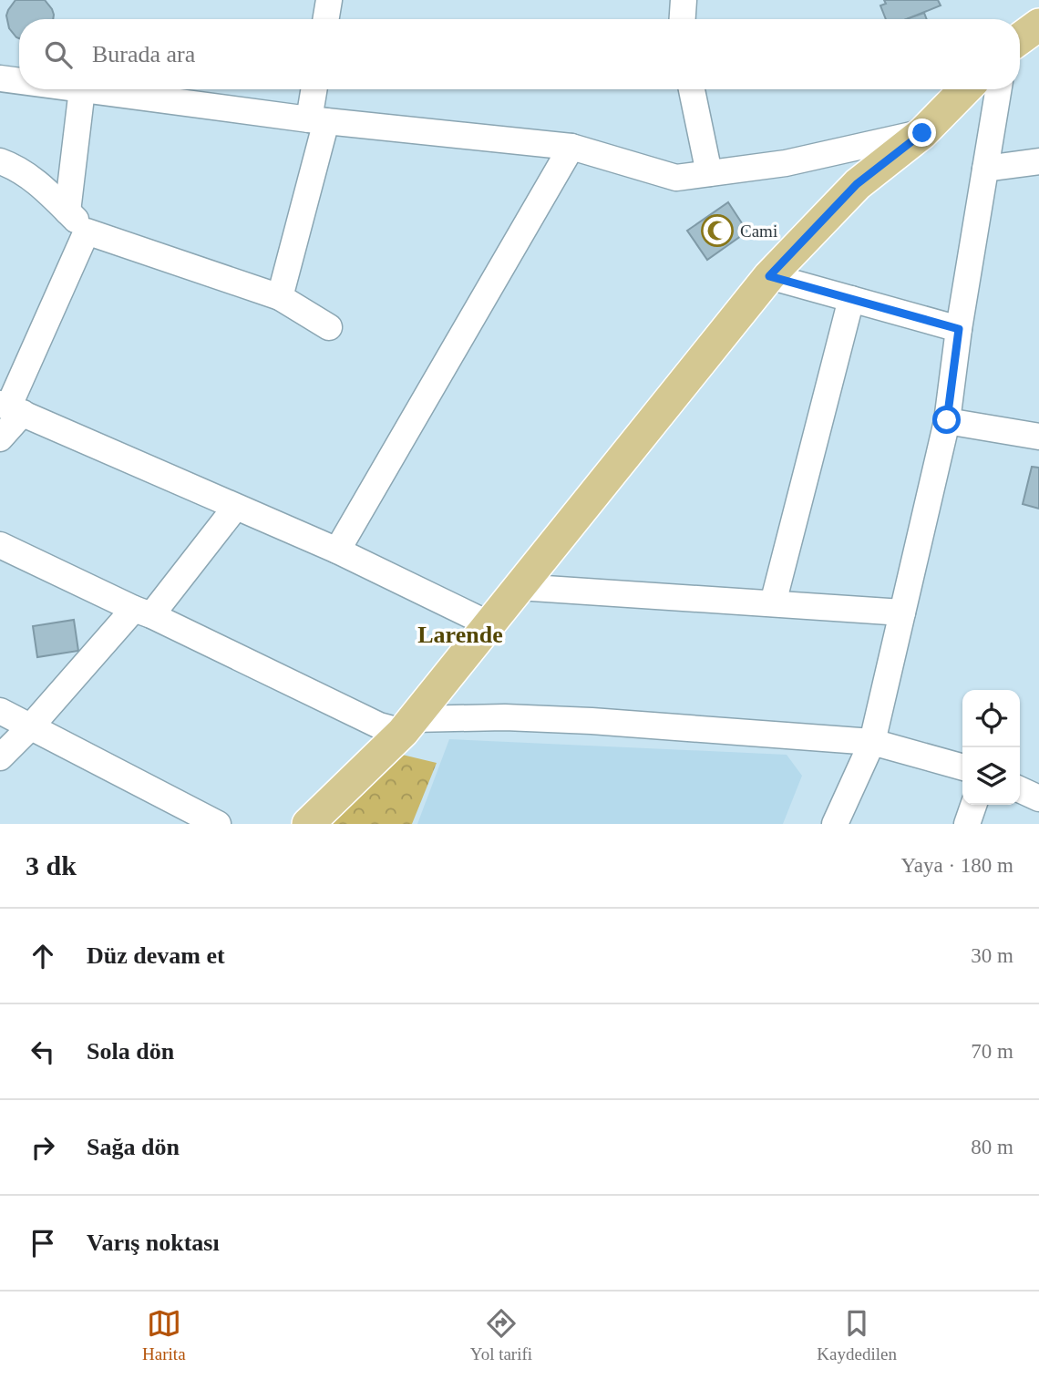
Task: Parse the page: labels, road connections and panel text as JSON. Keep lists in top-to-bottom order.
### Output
{
  "districts": ["Larende"],
  "places": {
    "mosque": ["Cami"]
  },
  "page": {
    "search": "Burada ara",
    "heading": ["3 dk", "Yaya · 180 m"],
    "list": [
      ["Düz devam et", "30 m"],
      ["Sola dön", "70 m"],
      ["Sağa dön", "80 m"],
      "Varış noktası"
    ],
    "nav": ["Harita", "Yol tarifi", "Kaydedilen"]
  }
}
